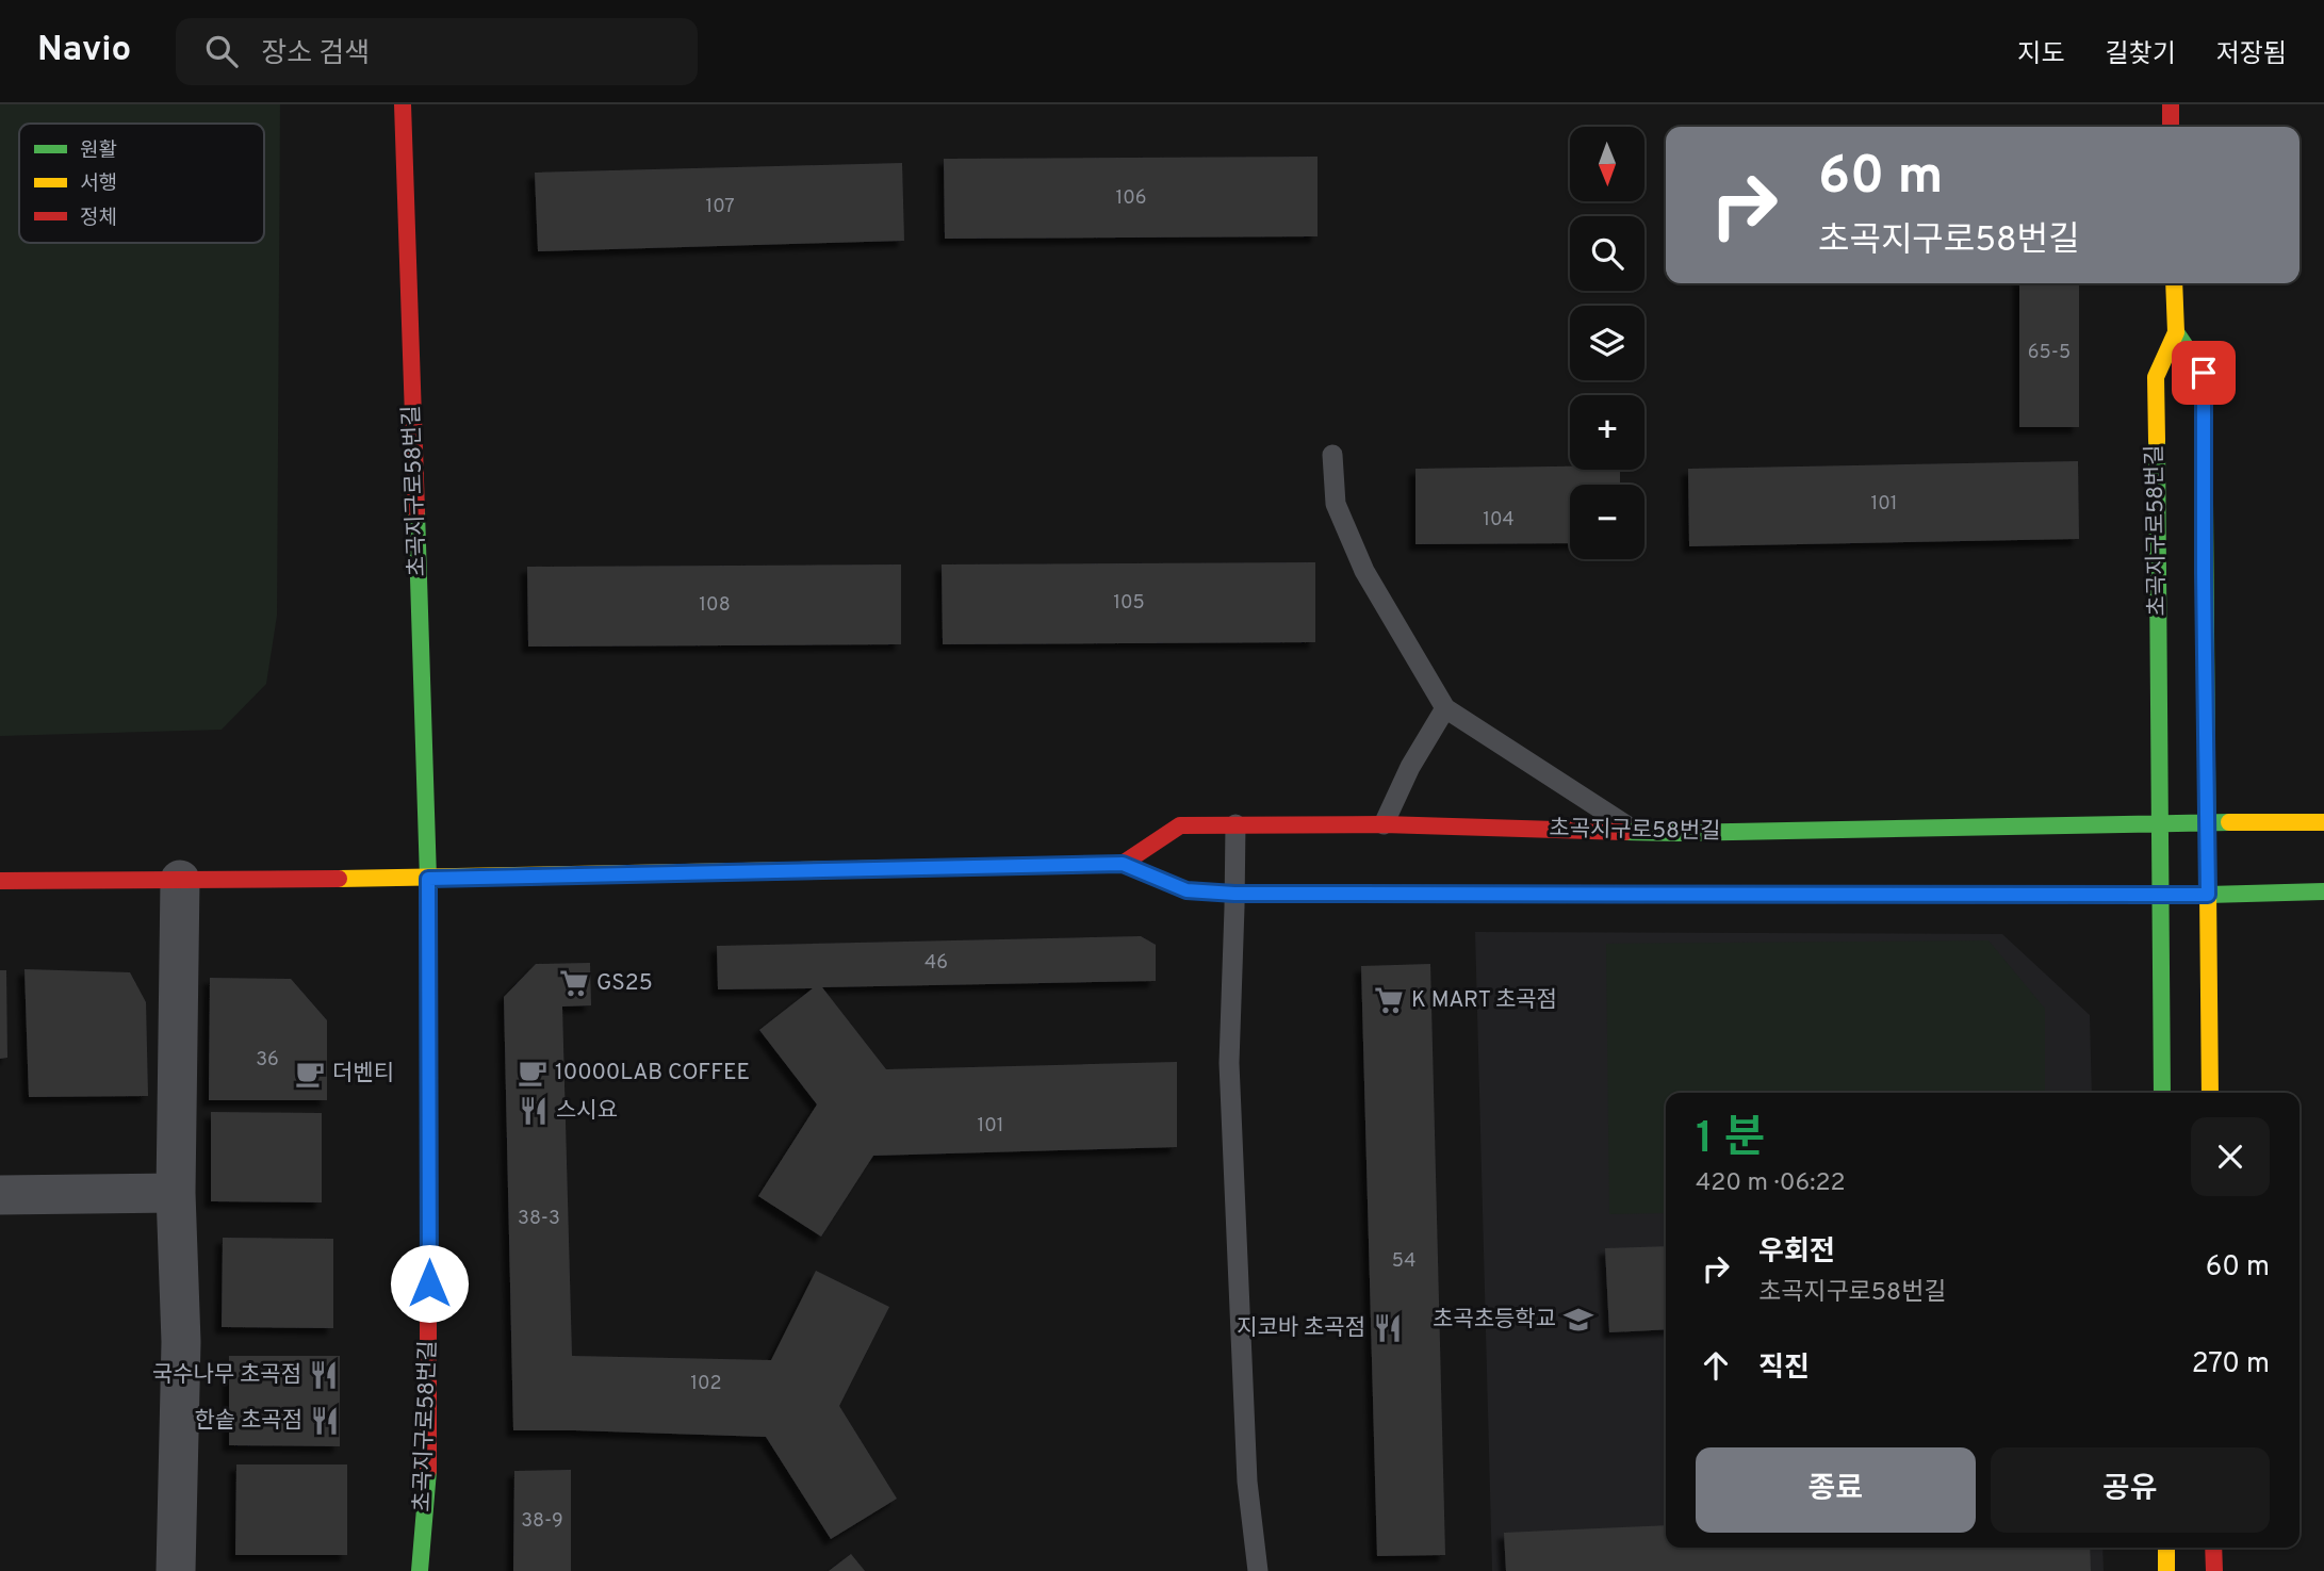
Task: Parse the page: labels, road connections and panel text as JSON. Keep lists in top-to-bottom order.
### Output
{
  "streets": {
    "street": ["초곡지구로58번길"]
  },
  "places": {
    "supermarket": ["GS25", "K MART 초곡점"],
    "cafe": ["10000LAB COFFEE", "더벤티"],
    "restaurant": [
      "스시요",
      "지코바 초곡점",
      "국수나무 초곡점",
      "한솥 초곡점"
    ],
    "school or university": ["초곡초등학교"]
  },
  "house_numbers": [
    "106",
    "107",
    "65-5",
    "101",
    "104",
    "105",
    "108",
    "46",
    "36",
    "101",
    "38-3",
    "54",
    "102",
    "38-9"
  ],
  "legend": ["원활", "서행", "정체"],
  "north": "bottom",
  "page": {
    "header": "Navio",
    "search": "장소 검색",
    "nav": ["지도", "길찾기", "저장됨"],
    "map_buttons": ["+", "−"],
    "turn": ["60 m", "초곡지구로58번길"],
    "heading": ["1 분", "420 m · 06:22"],
    "list": [
      {
        "name": "우회전",
        "note": "초곡지구로58번길",
        "value": "60 m"
      },
      {
        "name": "직진",
        "value": "270 m"
      }
    ],
    "buttons": ["종료", "공유"]
  }
}
